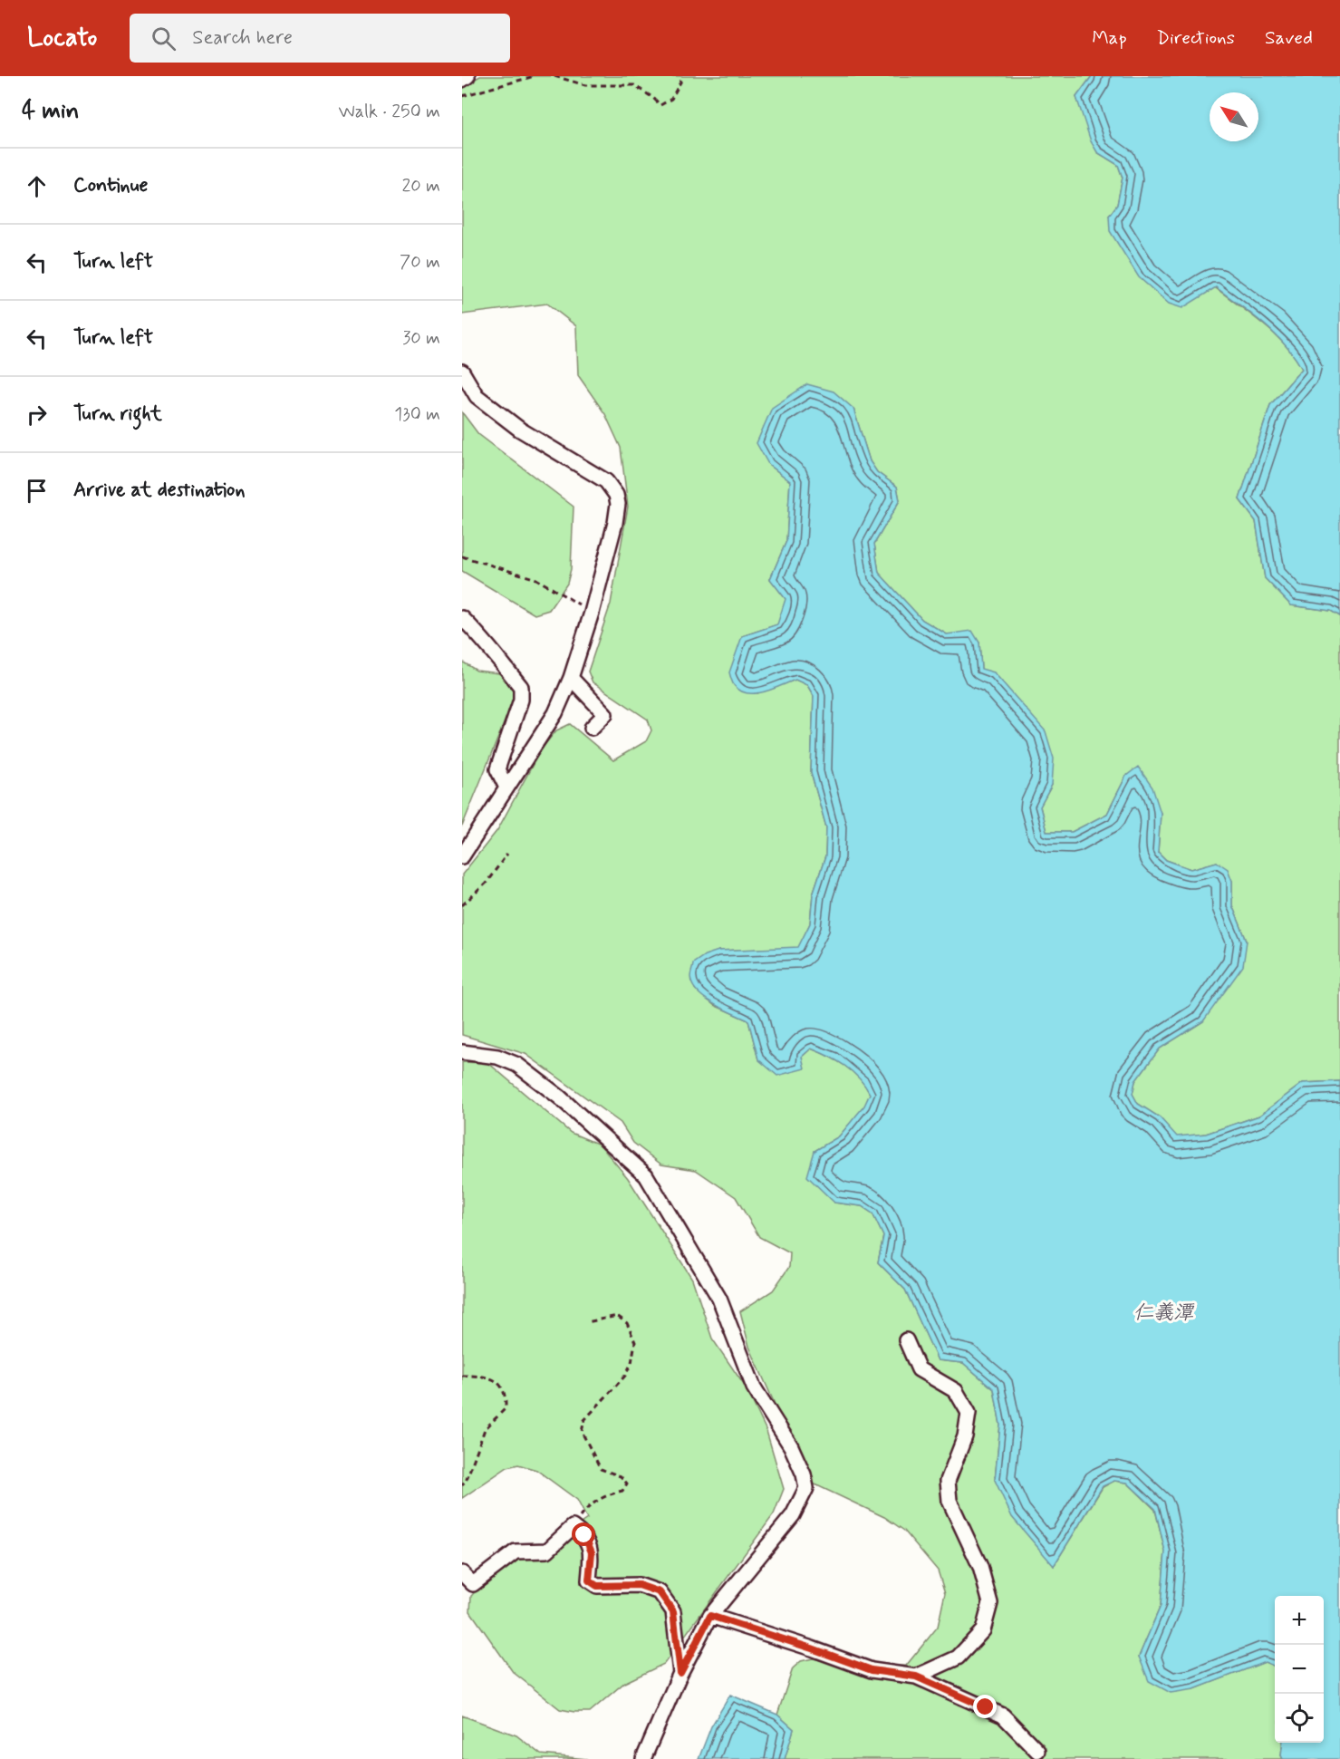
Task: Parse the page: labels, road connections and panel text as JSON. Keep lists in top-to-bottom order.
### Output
{
  "water": ["仁義潭"],
  "north": "top left",
  "page": {
    "header": "Locato",
    "search": "Search here",
    "nav": ["Map", "Directions", "Saved"],
    "heading": ["4 min", "Walk · 250 m"],
    "list": [
      ["Continue", "20 m"],
      ["Turn left", "70 m"],
      ["Turn left", "30 m"],
      ["Turn right", "130 m"],
      "Arrive at destination"
    ],
    "map_buttons": ["+", "−"]
  }
}
